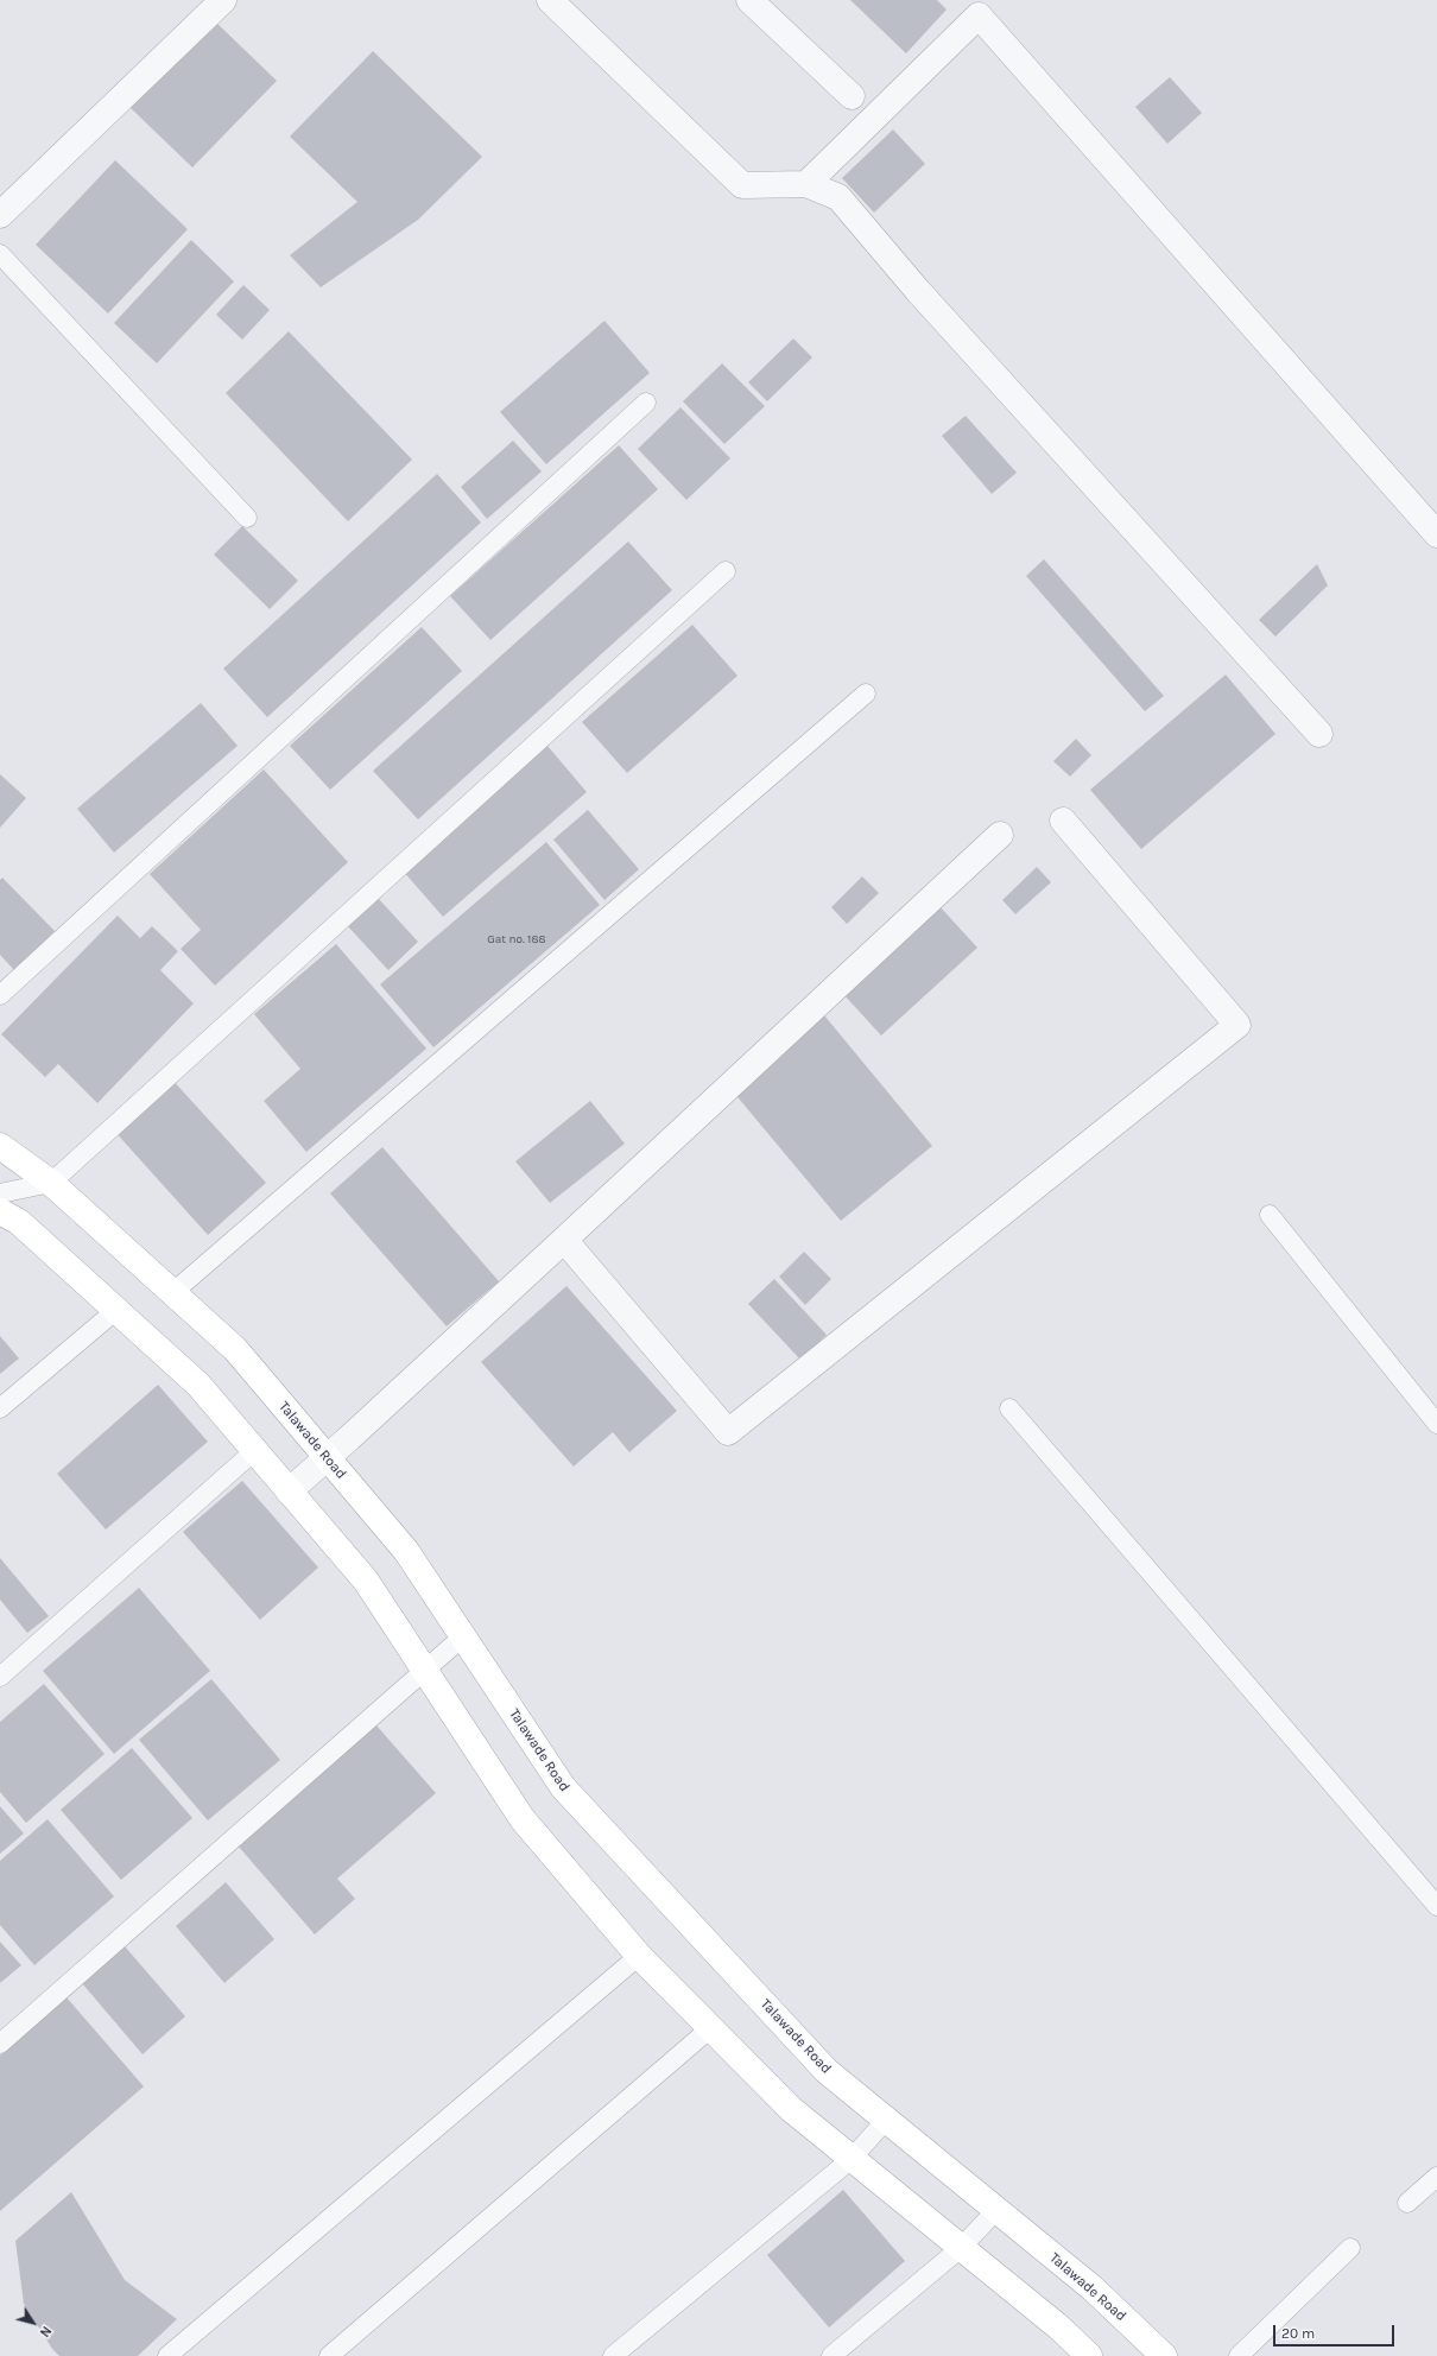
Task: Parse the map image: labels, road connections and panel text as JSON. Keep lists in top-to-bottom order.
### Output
{
  "streets": {
    "main road": ["Talawade Road"]
  },
  "house_numbers": ["Gat no. 188"],
  "scale_bar": "20 m",
  "north": "bottom right"
}
